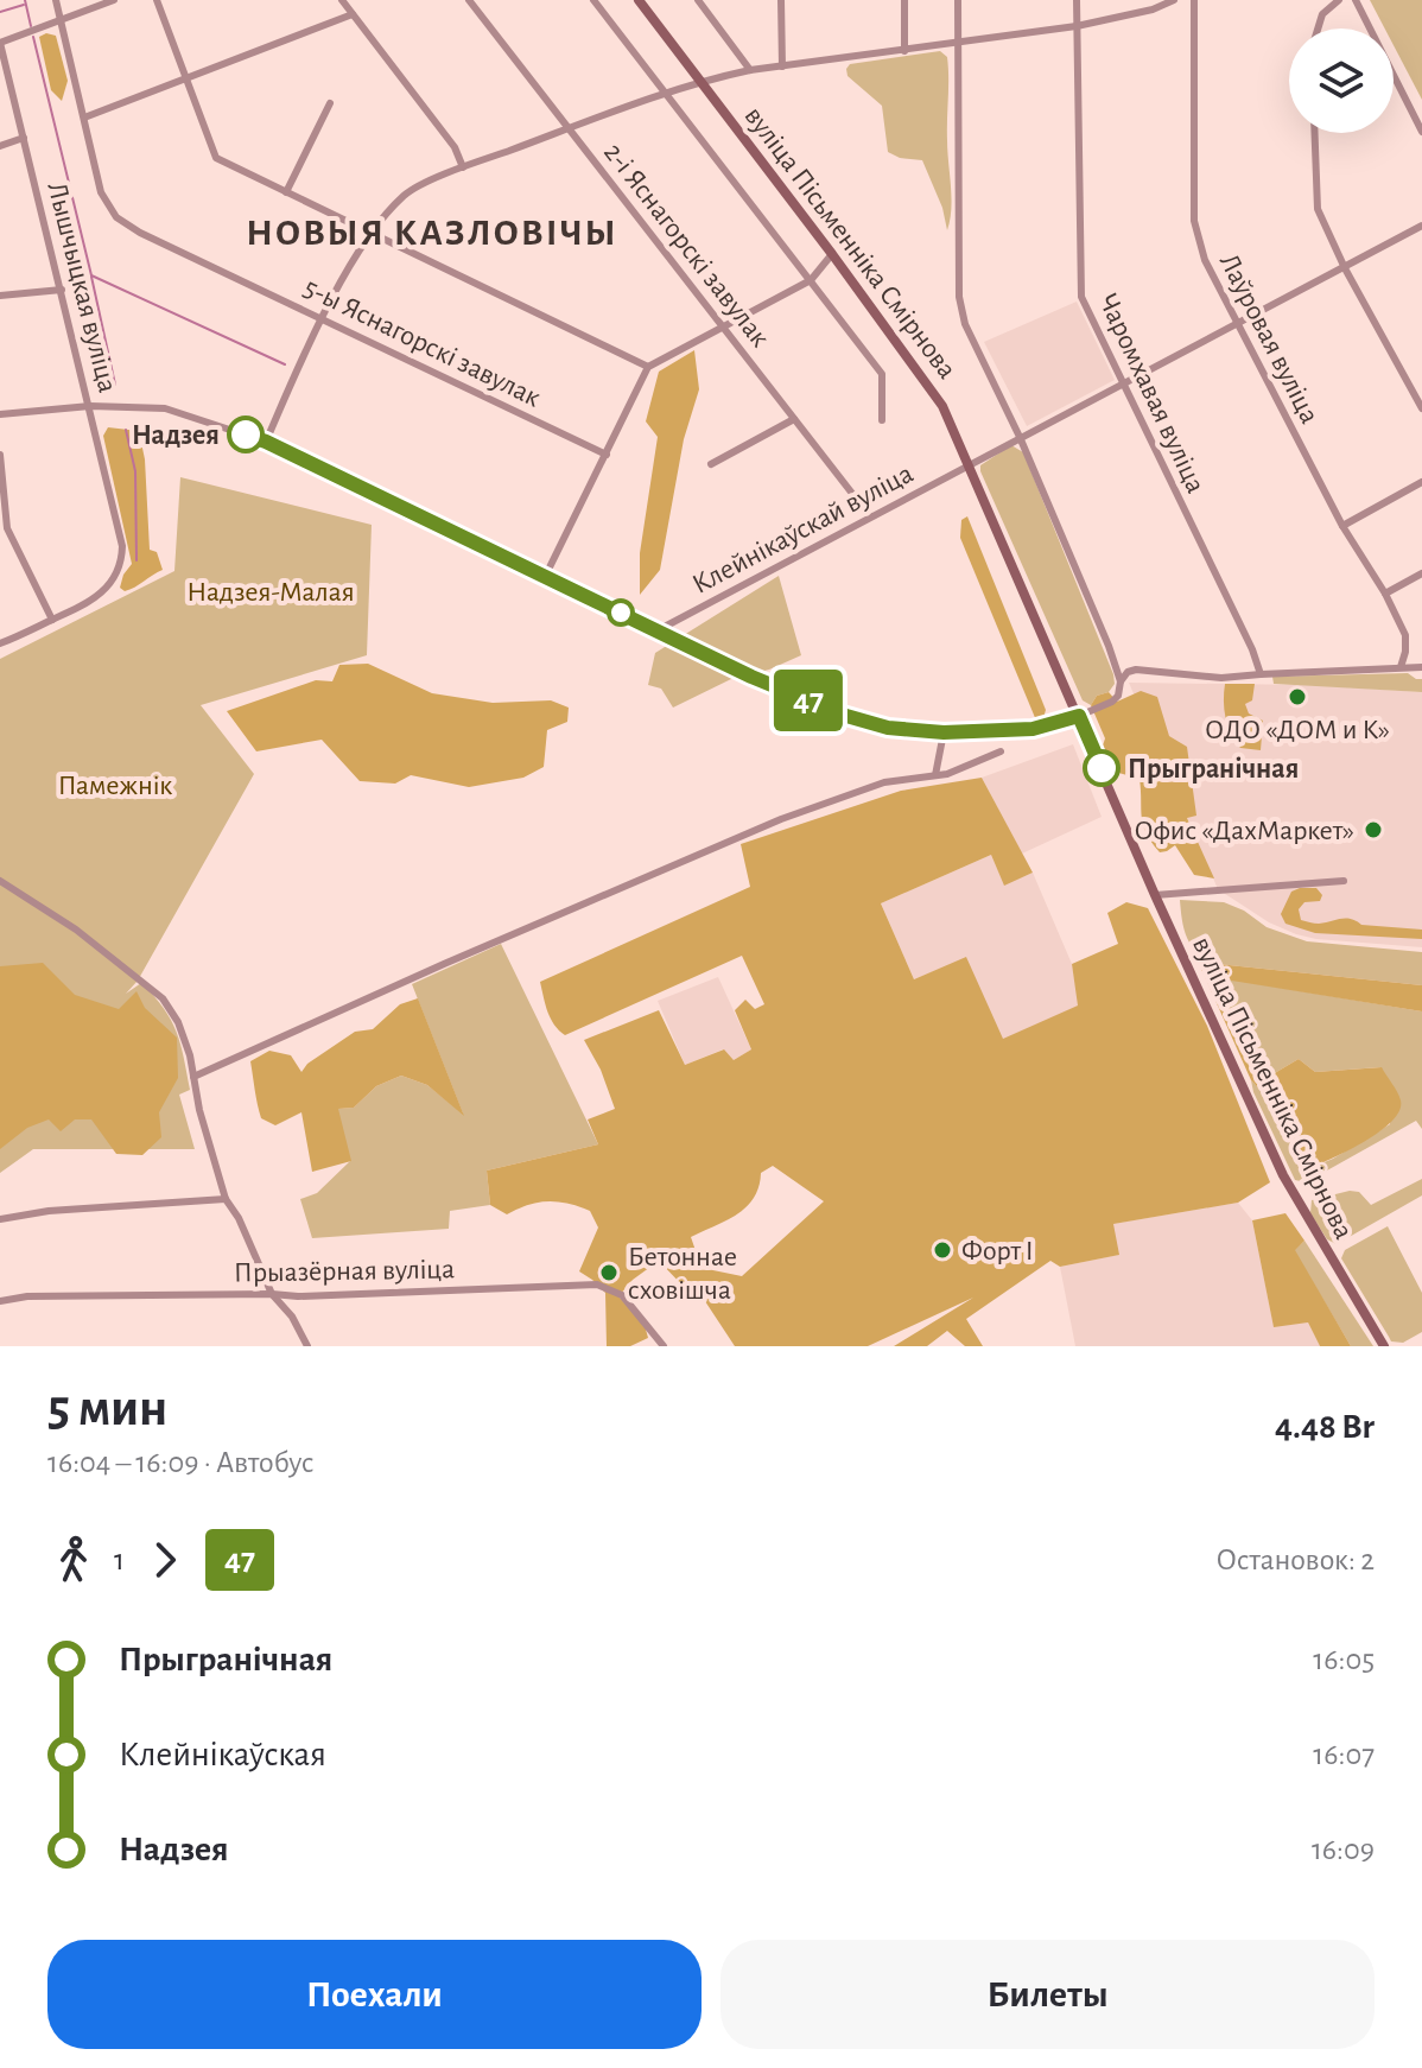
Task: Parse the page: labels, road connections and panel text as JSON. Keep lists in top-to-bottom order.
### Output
{
  "streets": {
    "main road": ["вуліца Пісьменніка Смірнова"],
    "street": [
      "2-і Яснагорскі завулак",
      "Лышчыцкая вуліца",
      "Лаўровая вуліца",
      "5-ы Яснагорскі завулак",
      "Чаромхавая вуліца",
      "Клейнікаўскай вуліца",
      "Прыазёрная вуліца"
    ]
  },
  "crossings": [
    ["вуліца Пісьменніка Смірнова", "Клейнікаўскай вуліца"],
    ["2-і Яснагорскі завулак", "Клейнікаўскай вуліца"],
    ["Лаўровая вуліца", "Клейнікаўскай вуліца"],
    ["Чаромхавая вуліца", "Клейнікаўскай вуліца"]
  ],
  "districts": ["НОВЫЯ КАЗЛОВІЧЫ"],
  "parks": ["Надзея-Малая", "Памежнік"],
  "places": [
    "Надзея",
    "ОДО «ДОМ и К»",
    "Прыгранічная",
    "Офис «ДахМаркет»",
    "Форт I",
    "Бетоннае сховішча"
  ],
  "lines": ["bus line 47"],
  "page": {
    "on_map": "47",
    "heading": ["5 мин", "16:04 – 16:09 · Автобус", "4.48 Br"],
    "legs": ["1", "47", "Остановок: 2"],
    "list": [
      {
        "name": "Прыгранічная",
        "value": "16:05"
      },
      {
        "name": "Клейнікаўская",
        "value": "16:07"
      },
      {
        "name": "Надзея",
        "value": "16:09"
      }
    ],
    "buttons": ["Поехали", "Билеты"]
  }
}
